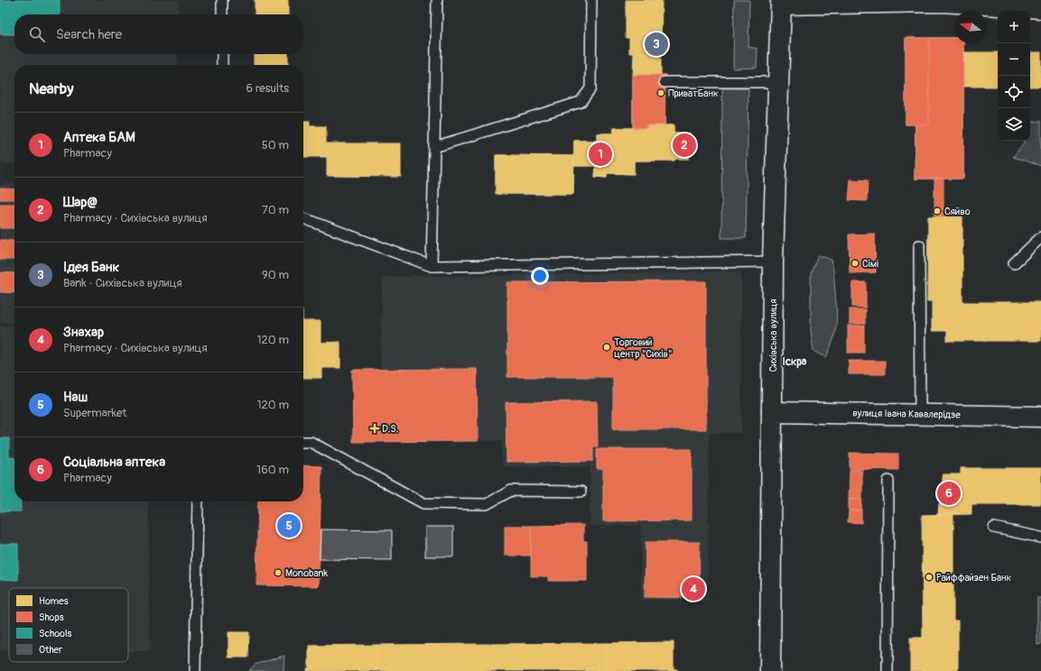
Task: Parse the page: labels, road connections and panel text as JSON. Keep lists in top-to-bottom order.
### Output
{
  "streets": {
    "main road": ["Сихівська вулиця", "вулиця Івана Кавалерідзе"]
  },
  "crossings": [
    ["Сихівська вулиця", "вулиця Івана Кавалерідзе"]
  ],
  "districts": ["Іскра"],
  "places": {
    "other": [
      "ПриватБанк",
      "Сяйво",
      "Сімі",
      "Tорговий центр \"Сихів\"",
      "Monobank",
      "Райффайзен Банк"
    ],
    "health": ["D.S."]
  },
  "legend": [
    "Homes",
    "Shops",
    "Schools",
    "Other"
  ],
  "north": "left",
  "page": {
    "map_buttons": ["+", "−"],
    "search": "Search here",
    "pins": [
      "3",
      "2",
      "1",
      "6",
      "5",
      "4"
    ],
    "heading": ["Nearby", "6 results"],
    "list": [
      {
        "mark": "1",
        "name": "Аптека БАМ",
        "note": "Pharmacy",
        "value": "50 m"
      },
      {
        "mark": "2",
        "name": "Шар@",
        "note": "Pharmacy · Сихівська вулиця",
        "value": "70 m"
      },
      {
        "mark": "3",
        "name": "Ідея Банк",
        "note": "Bank · Сихівська вулиця",
        "value": "90 m"
      },
      {
        "mark": "4",
        "name": "Знахар",
        "note": "Pharmacy · Сихівська вулиця",
        "value": "120 m"
      },
      {
        "mark": "5",
        "name": "Наш",
        "note": "Supermarket",
        "value": "120 m"
      },
      {
        "mark": "6",
        "name": "Соціальна аптека",
        "note": "Pharmacy",
        "value": "160 m"
      }
    ]
  }
}
